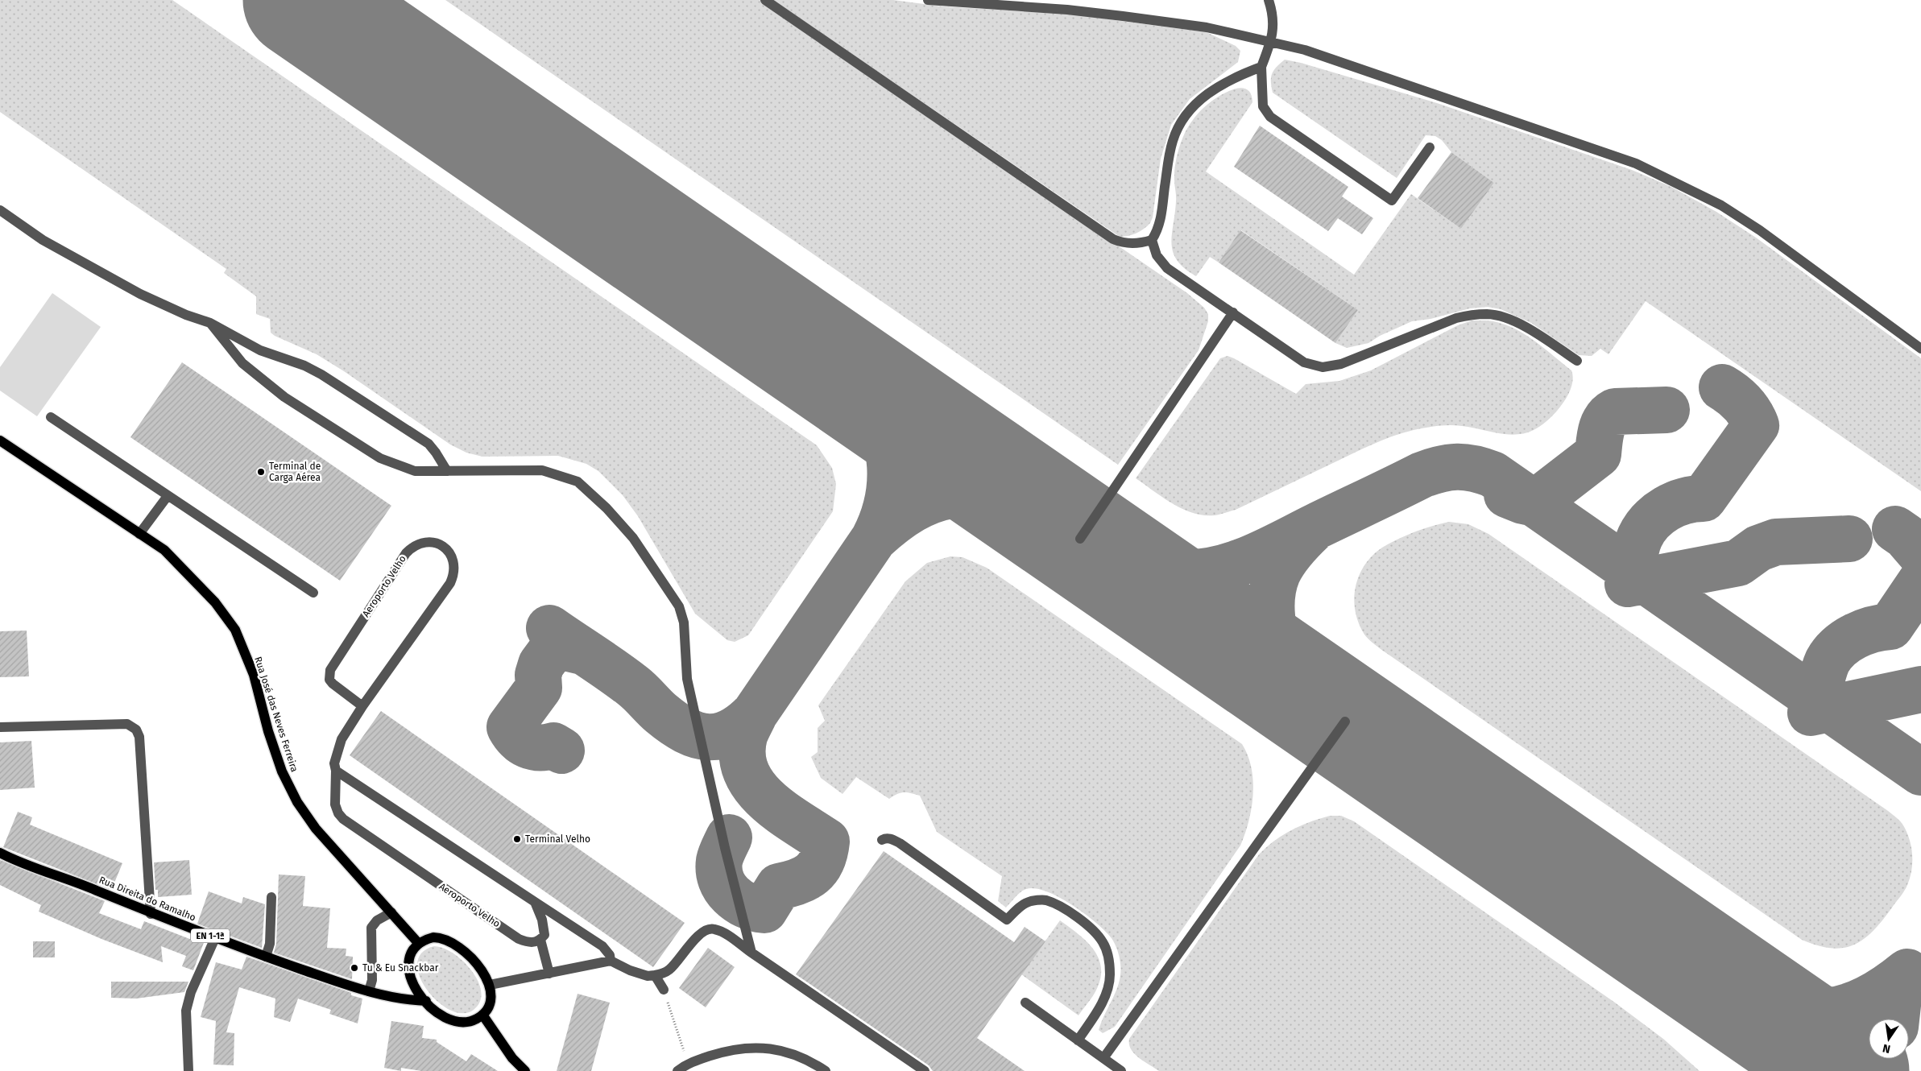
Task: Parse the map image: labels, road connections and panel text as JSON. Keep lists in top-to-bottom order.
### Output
{
  "streets": {
    "main road": ["Rua José das Neves Ferreira", "Rua Direita do Ramalho", "EN 1-1ª"],
    "street": ["Aeroporto Velho"]
  },
  "crossings": [
    ["Rua José das Neves Ferreira", "Rua Direita do Ramalho"]
  ],
  "places": ["Terminal de Carga Aérea", "Terminal Velho", "Tu & Eu Snackbar"],
  "north": "bottom"
}
